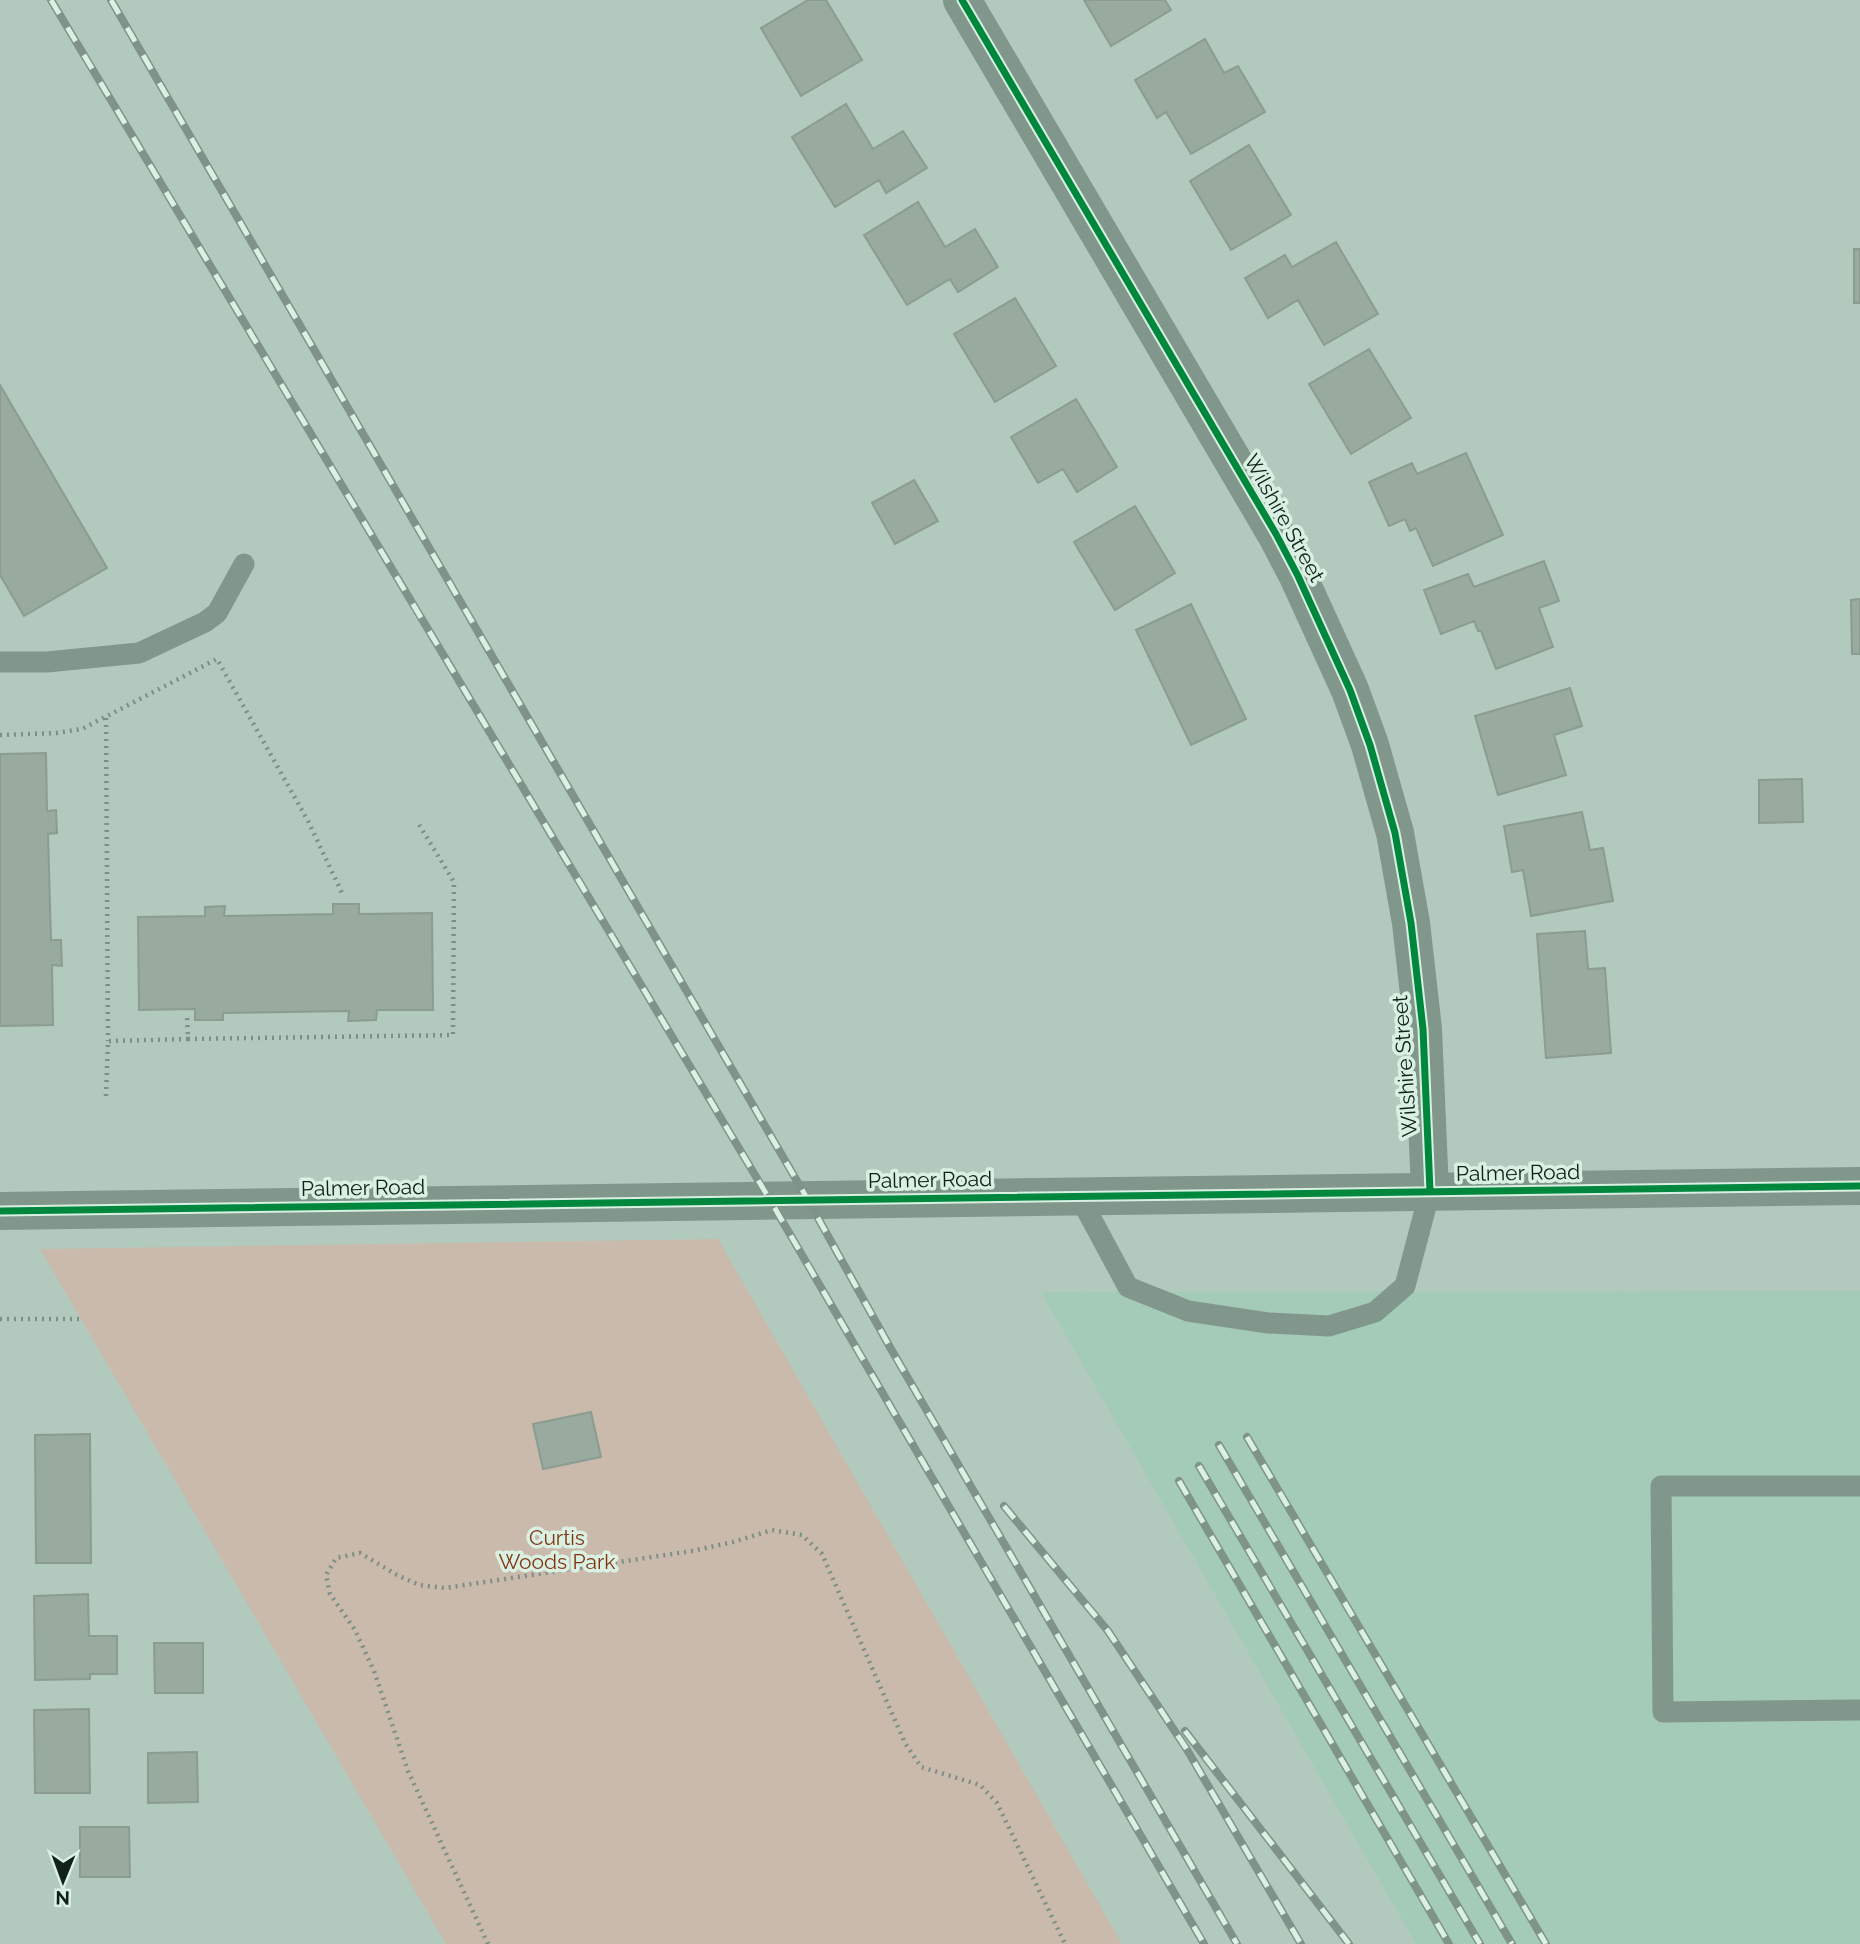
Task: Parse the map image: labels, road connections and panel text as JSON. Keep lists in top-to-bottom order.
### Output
{
  "streets": {
    "street": ["Wilshire Street", "Palmer Road"]
  },
  "crossings": [
    ["Wilshire Street", "Palmer Road"]
  ],
  "parks": ["Curtis Woods Park"],
  "north": "bottom"
}
